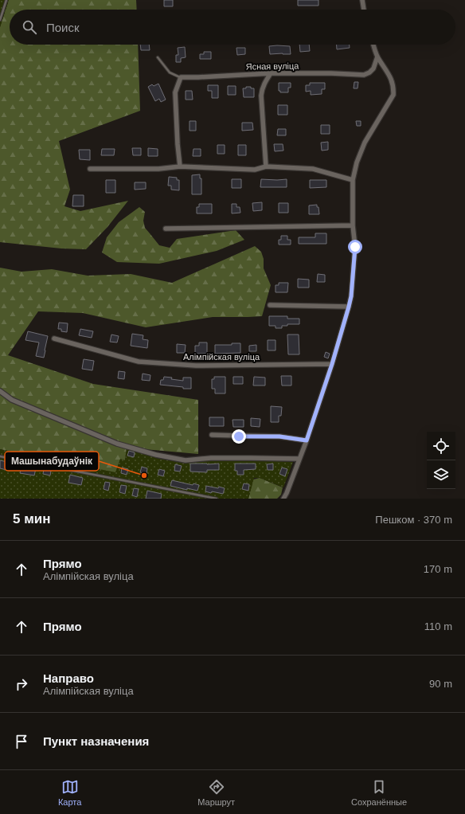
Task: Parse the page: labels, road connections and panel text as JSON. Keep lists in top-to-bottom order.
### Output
{
  "streets": {
    "street": ["Ясная вуліца", "Алімпійская вуліца"]
  },
  "places": ["Машынабудаўнік"],
  "page": {
    "search": "Поиск",
    "heading": ["5 мин", "Пешком · 370 m"],
    "list": [
      ["Прямо", "Алімпійская вуліца", "170 m"],
      ["Прямо", "110 m"],
      ["Направо", "Алімпійская вуліца", "90 m"],
      "Пункт назначения"
    ],
    "nav": ["Карта", "Маршрут", "Сохранённые"]
  }
}
